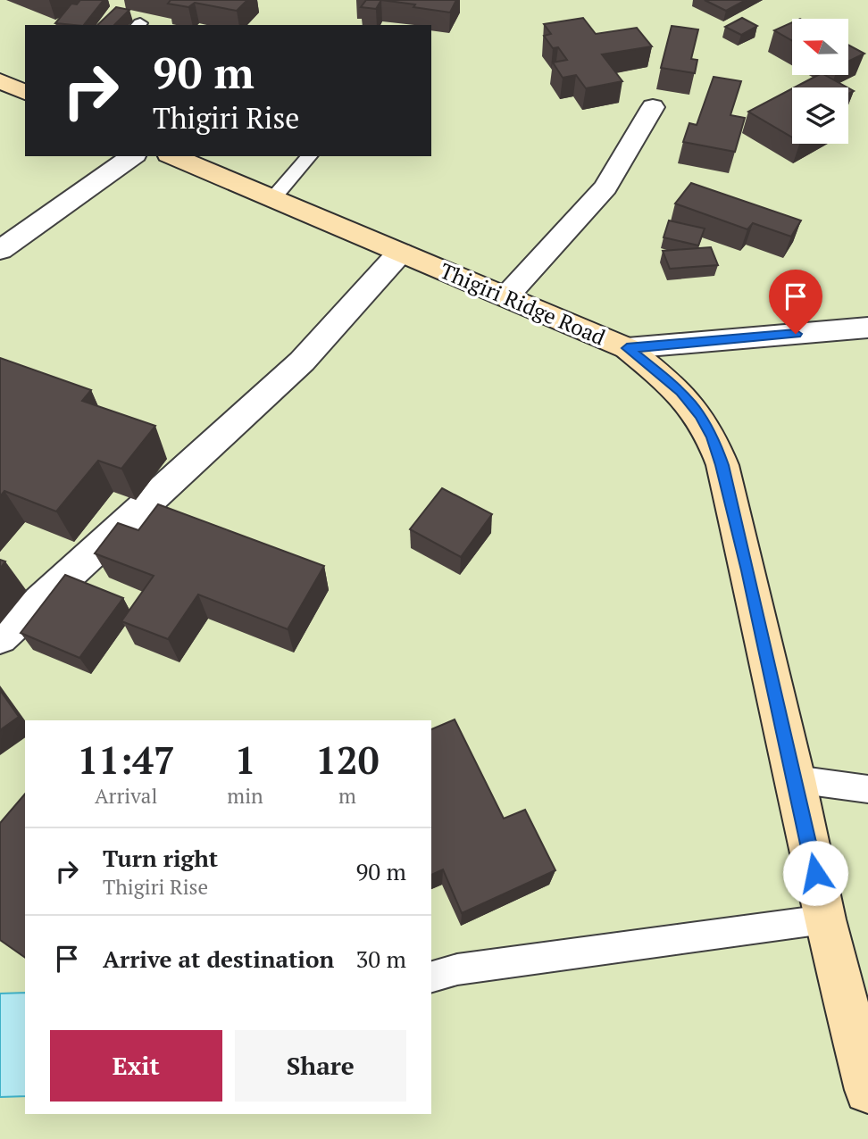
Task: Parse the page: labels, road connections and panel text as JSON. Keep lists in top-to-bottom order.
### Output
{
  "streets": {
    "street": ["Thigiri Ridge Road"]
  },
  "north": "left",
  "page": {
    "turn": ["90 m", "Thigiri Rise"],
    "eta": [
      "11:47",
      "Arrival",
      "1",
      "min",
      "120",
      "m"
    ],
    "list": [
      {
        "name": "Turn right",
        "note": "Thigiri Rise",
        "value": "90 m"
      },
      {
        "name": "Arrive at destination",
        "value": "30 m"
      }
    ],
    "buttons": ["Exit", "Share"]
  }
}
